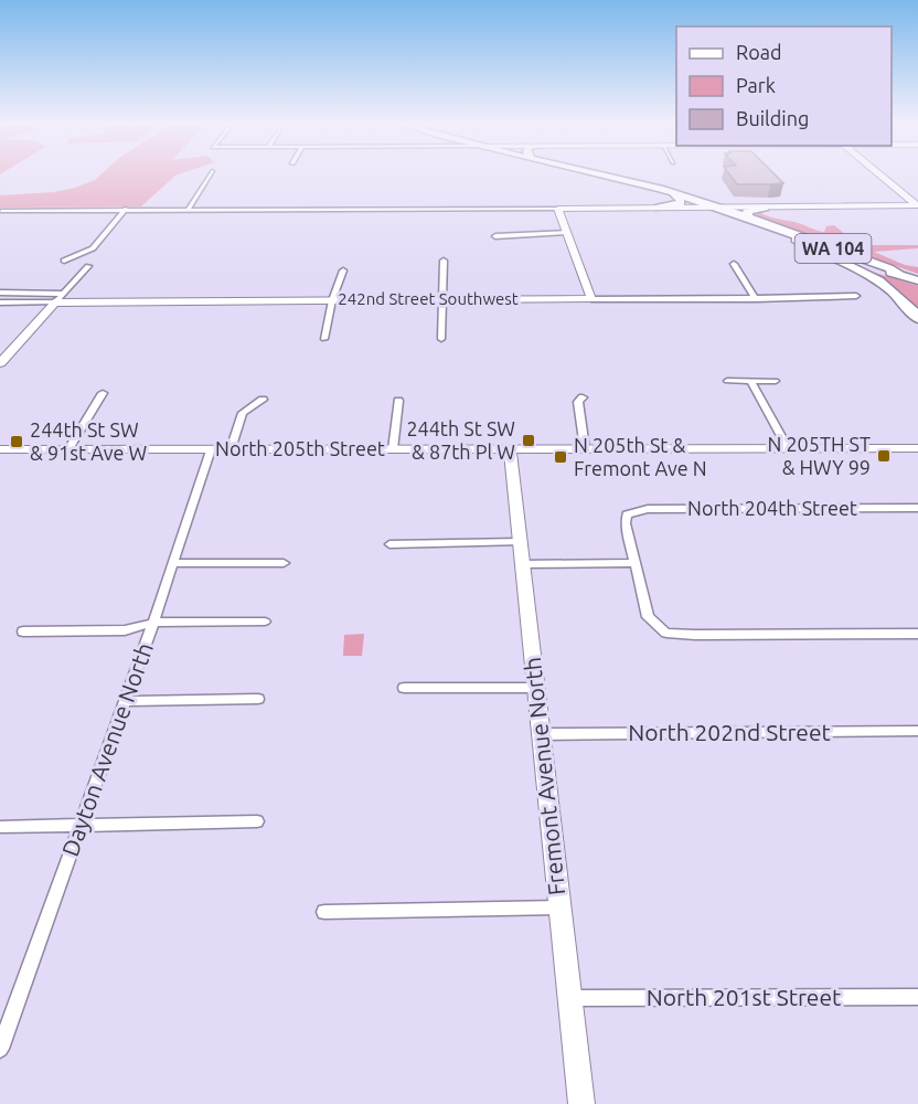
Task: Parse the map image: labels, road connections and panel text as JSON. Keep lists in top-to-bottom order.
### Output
{
  "streets": {
    "main road": ["WA 104"],
    "street": [
      "242nd Street Southwest",
      "North 205th Street",
      "North 204th Street",
      "North 202nd Street",
      "Dayton Avenue North",
      "Fremont Avenue North",
      "North 201st Street"
    ]
  },
  "crossings": [
    ["North 205th Street", "Dayton Avenue North"],
    ["North 205th Street", "Fremont Avenue North"],
    ["North 202nd Street", "Fremont Avenue North"],
    ["Fremont Avenue North", "North 201st Street"]
  ],
  "places": {
    "transit": [
      "244th St SW & 87th Pl W",
      "244th St SW & 91st Ave W",
      "N 205TH ST & HWY 99",
      "N 205th St & Fremont Ave N"
    ]
  },
  "legend": ["Road", "Park", "Building"]
}
